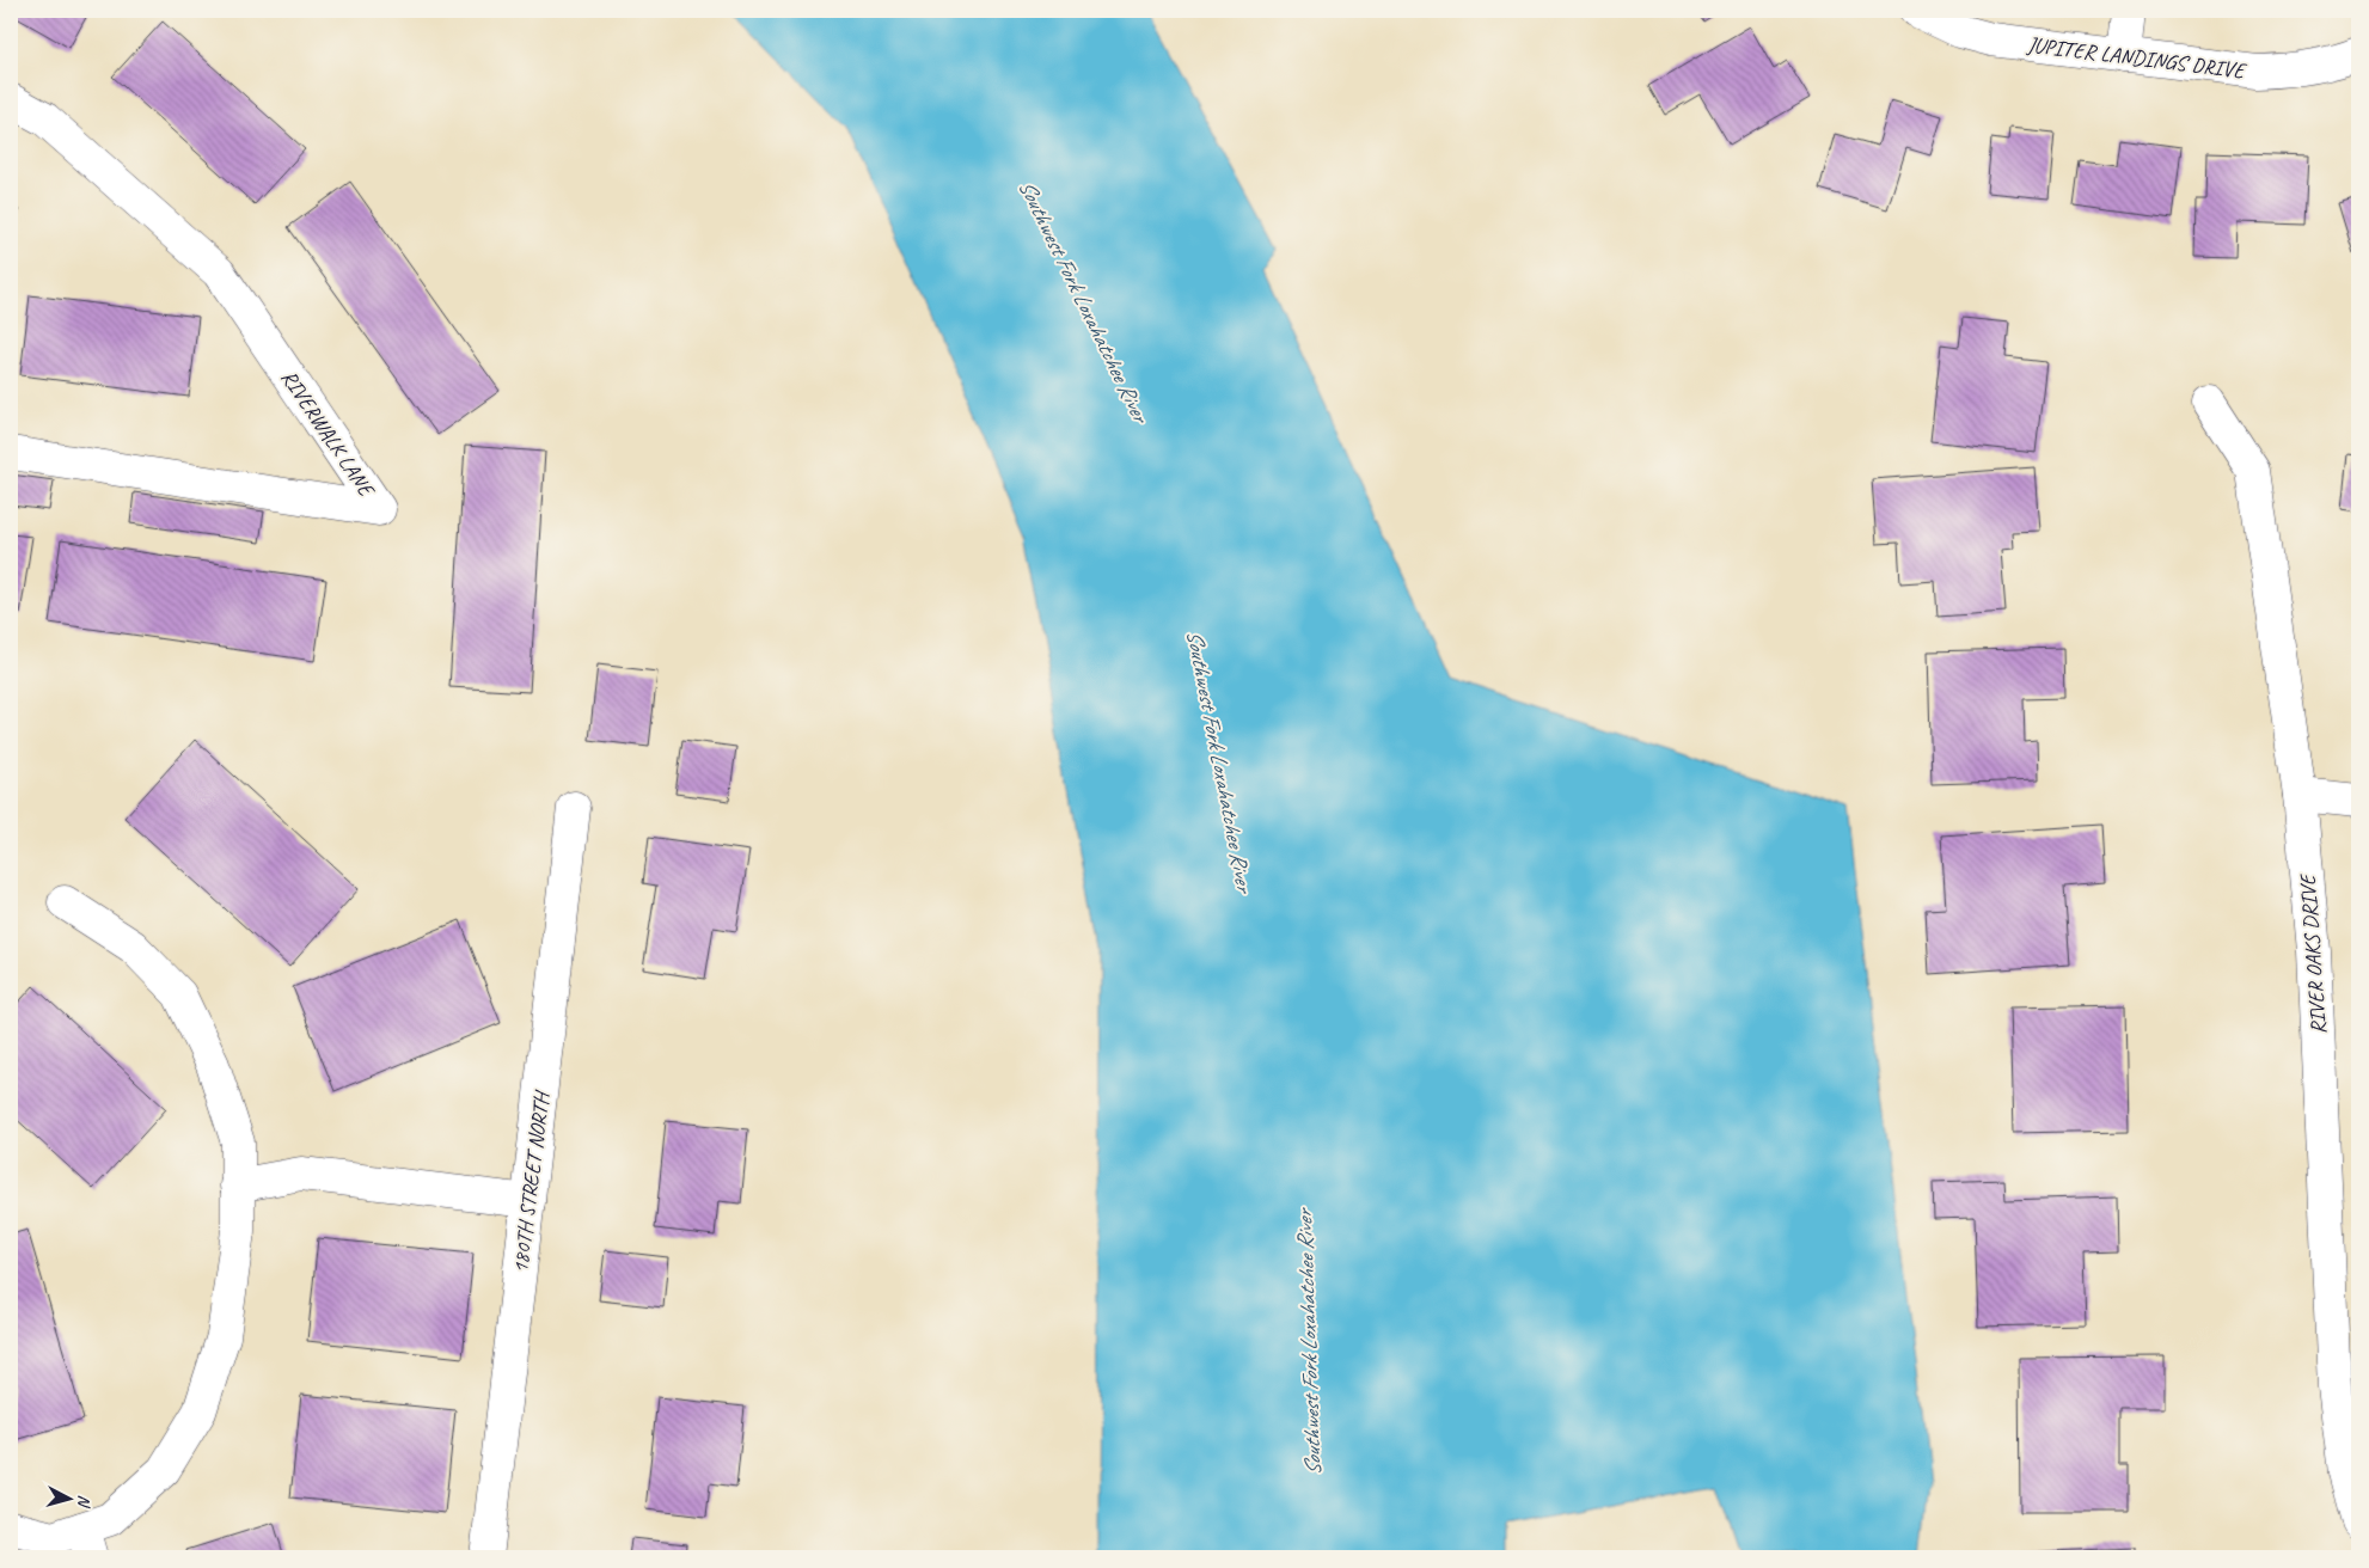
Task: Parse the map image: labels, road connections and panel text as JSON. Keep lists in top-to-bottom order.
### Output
{
  "streets": {
    "street": [
      "JUPITER LANDINGS DRIVE",
      "RIVERWALK LANE",
      "RIVER OAKS DRIVE",
      "180TH STREET NORTH"
    ]
  },
  "water": ["Southwest Fork Loxahatchee River"],
  "north": "right"
}
